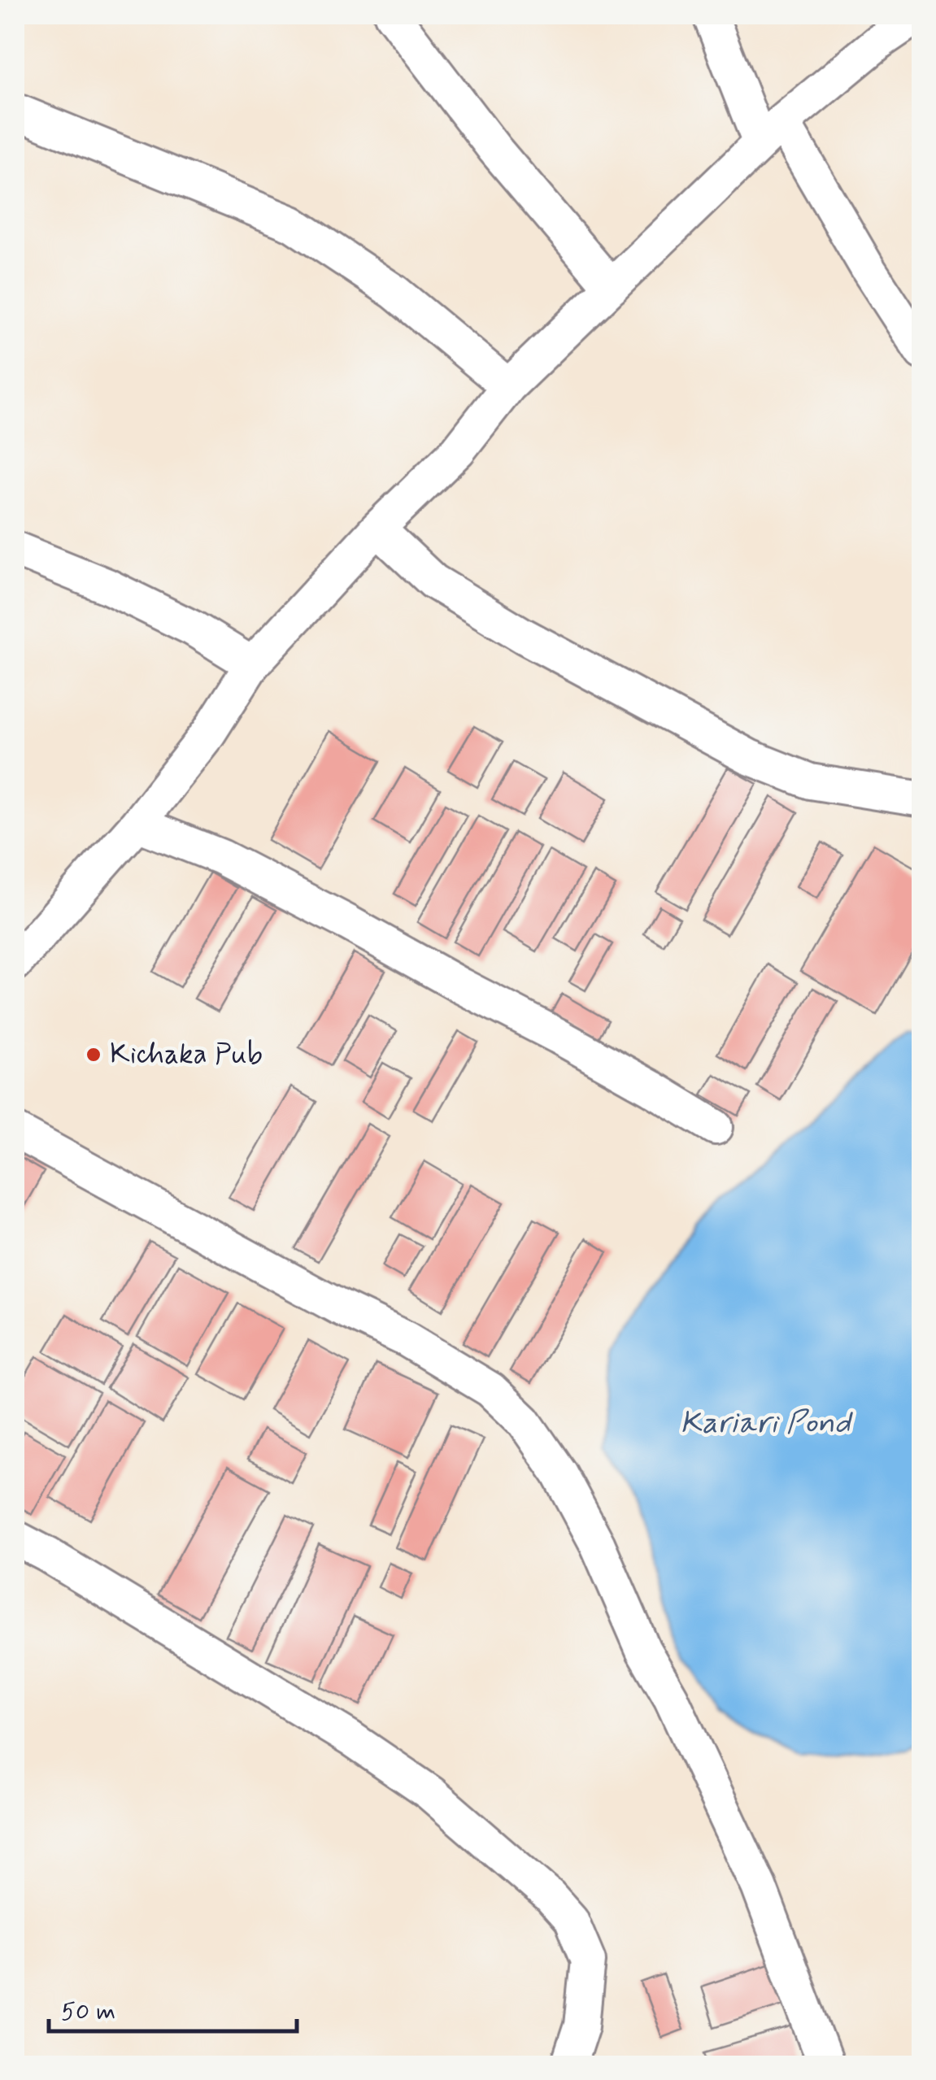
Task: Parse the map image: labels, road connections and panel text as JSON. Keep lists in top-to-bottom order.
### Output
{
  "water": ["Kariari Pond"],
  "places": ["Kichaka Pub"],
  "scale_bar": "50 m"
}
